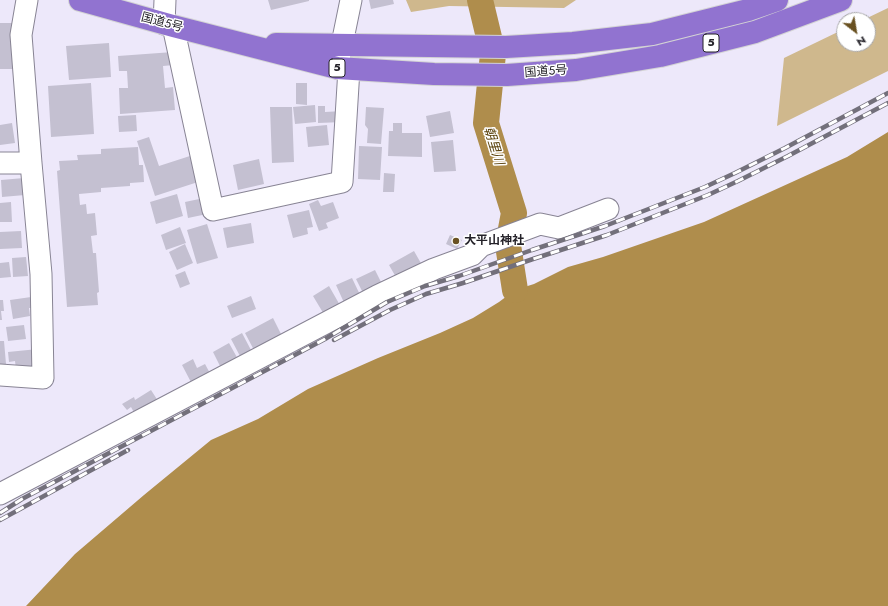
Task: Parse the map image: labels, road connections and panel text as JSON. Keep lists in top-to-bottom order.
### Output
{
  "streets": {
    "highway": ["国道5号", "5"]
  },
  "water": ["朝里川"],
  "places": ["大平山神社"],
  "north": "bottom right"
}
